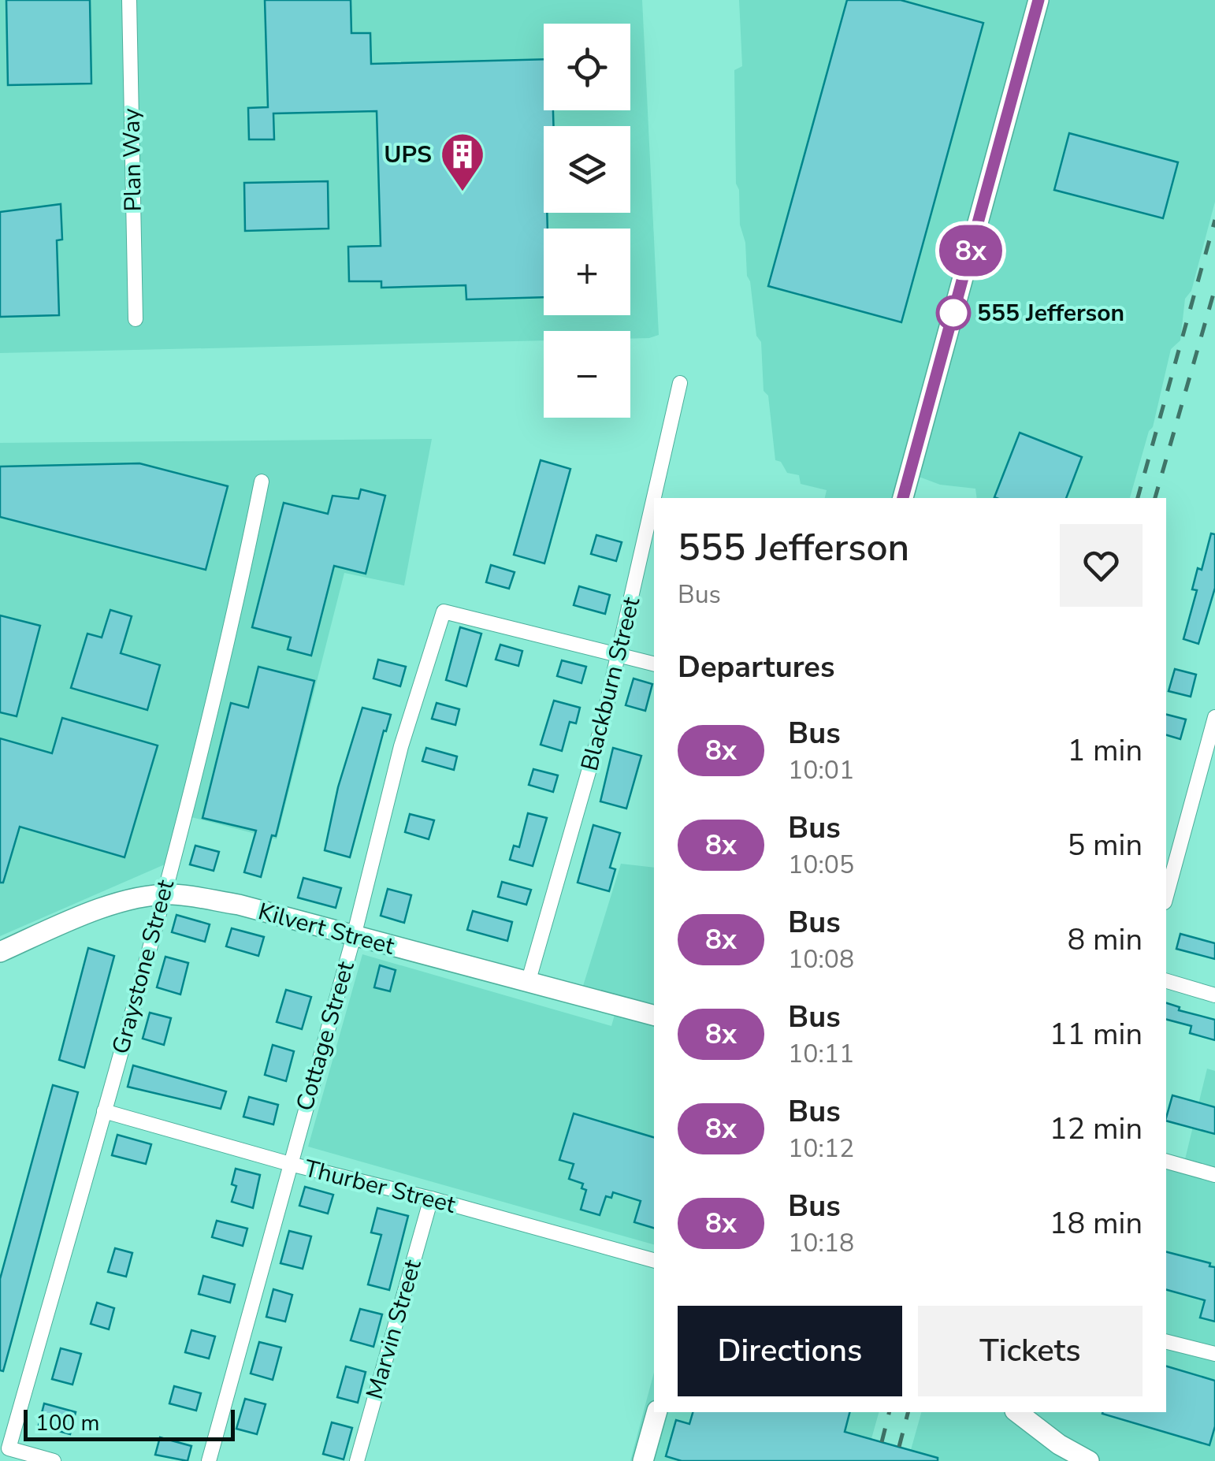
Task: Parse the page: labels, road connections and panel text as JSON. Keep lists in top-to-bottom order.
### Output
{
  "streets": {
    "street": [
      "Plan Way",
      "Blackburn Street",
      "Kilvert Street",
      "Graystone Street",
      "Cottage Street",
      "Thurber Street",
      "Marvin Street"
    ]
  },
  "crossings": [
    ["Blackburn Street", "Kilvert Street"],
    ["Blackburn Street", "Cottage Street"],
    ["Kilvert Street", "Graystone Street"],
    ["Kilvert Street", "Cottage Street"],
    ["Graystone Street", "Thurber Street"],
    ["Cottage Street", "Thurber Street"],
    ["Thurber Street", "Marvin Street"]
  ],
  "places": {
    "building": ["UPS"],
    "other": ["555 Jefferson"]
  },
  "lines": ["bus line 8x"],
  "scale_bar": "100 m",
  "page": {
    "on_map": "8x",
    "map_buttons": ["+", "−"],
    "heading": [
      ["555 Jefferson", "Bus"],
      "Departures"
    ],
    "list": [
      {
        "mark": "8x",
        "name": "Bus",
        "note": "10:01",
        "value": "1 min"
      },
      {
        "mark": "8x",
        "name": "Bus",
        "note": "10:05",
        "value": "5 min"
      },
      {
        "mark": "8x",
        "name": "Bus",
        "note": "10:08",
        "value": "8 min"
      },
      {
        "mark": "8x",
        "name": "Bus",
        "note": "10:11",
        "value": "11 min"
      },
      {
        "mark": "8x",
        "name": "Bus",
        "note": "10:12",
        "value": "12 min"
      },
      {
        "mark": "8x",
        "name": "Bus",
        "note": "10:18",
        "value": "18 min"
      }
    ],
    "buttons": ["Directions", "Tickets"],
    "scale": "100 m"
  }
}
